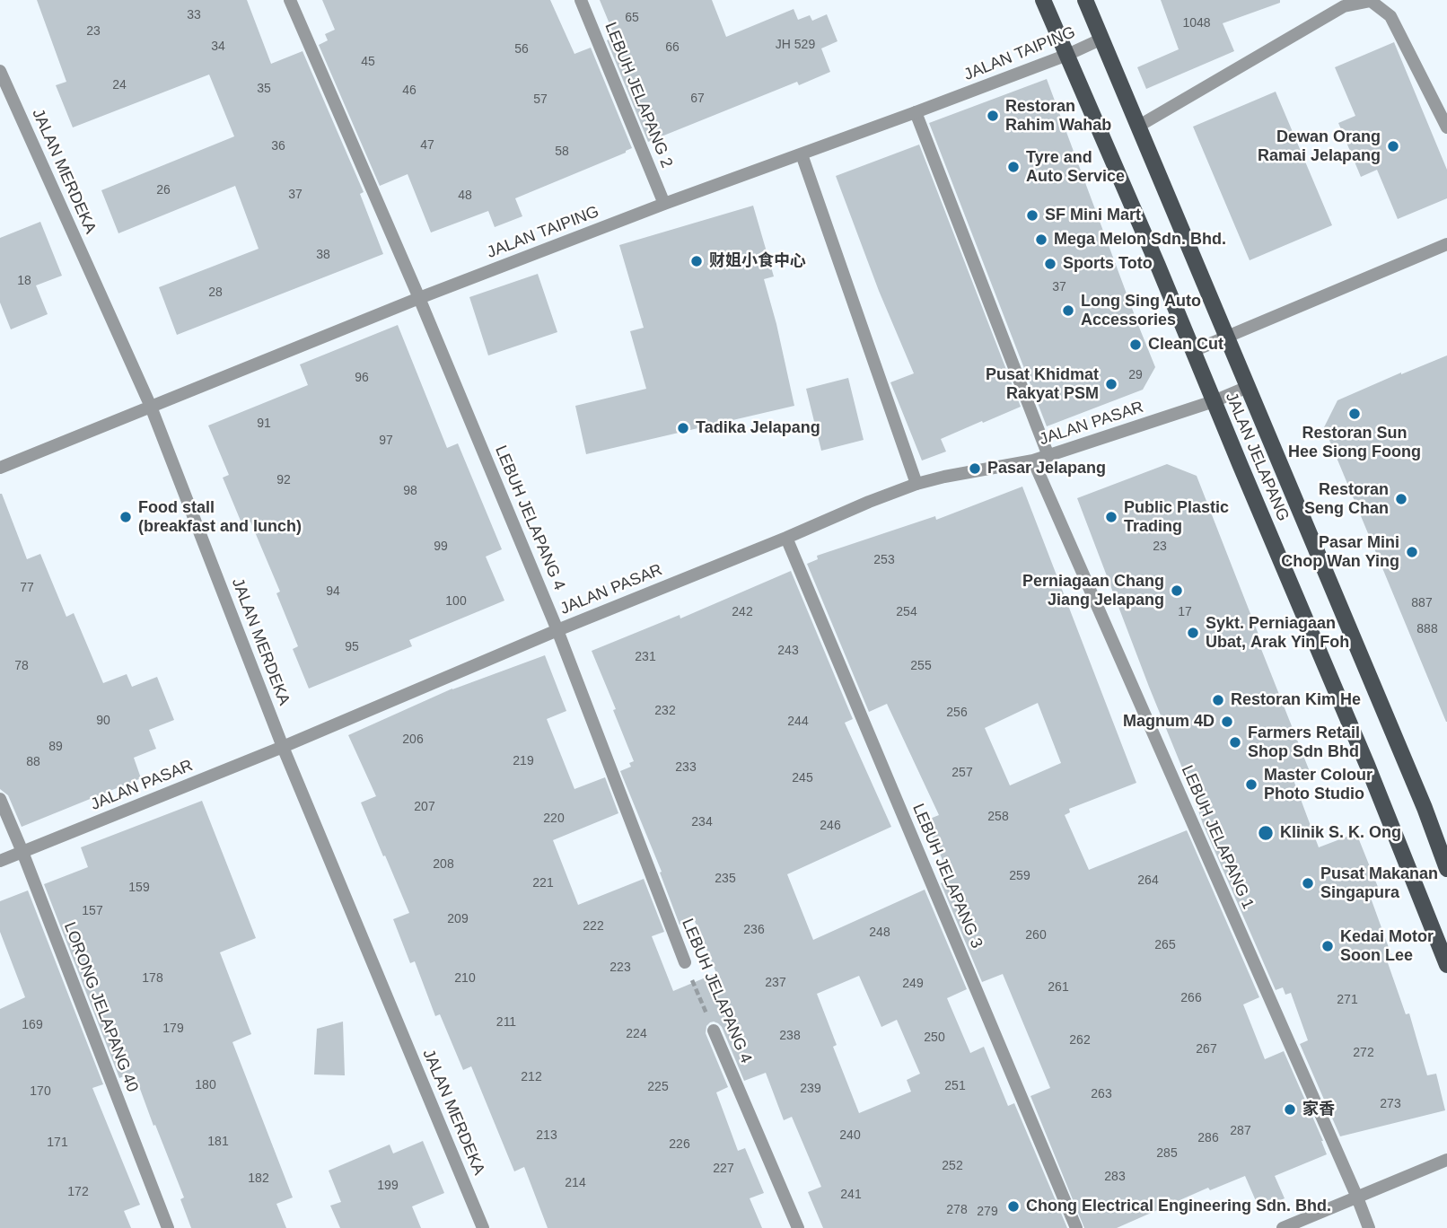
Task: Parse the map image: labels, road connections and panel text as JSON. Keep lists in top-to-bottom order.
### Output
{
  "streets": {
    "main road": ["JALAN JELAPANG"],
    "street": [
      "JALAN TAIPING",
      "LEBUH JELAPANG 2",
      "JALAN MERDEKA",
      "JALAN PASAR",
      "LEBUH JELAPANG 4",
      "LEBUH JELAPANG 1",
      "LEBUH JELAPANG 3",
      "LORONG JELAPANG 40"
    ]
  },
  "crossings": [
    ["JALAN TAIPING", "LEBUH JELAPANG 2"],
    ["JALAN TAIPING", "JALAN MERDEKA"],
    ["JALAN TAIPING", "JALAN JELAPANG"],
    ["JALAN TAIPING", "LEBUH JELAPANG 4"],
    ["JALAN MERDEKA", "JALAN PASAR"],
    ["JALAN PASAR", "JALAN JELAPANG"],
    ["JALAN PASAR", "LEBUH JELAPANG 4"],
    ["JALAN PASAR", "LEBUH JELAPANG 1"],
    ["JALAN PASAR", "LEBUH JELAPANG 3"],
    ["JALAN PASAR", "LORONG JELAPANG 40"]
  ],
  "places": [
    "Restoran Rahim Wahab",
    "Dewan Orang Ramai Jelapang",
    "Tyre and Auto Service",
    "SF Mini Mart",
    "Mega Melon Sdn. Bhd.",
    "财姐小食中心",
    "Sports Toto",
    "Long Sing Auto Accessories",
    "Clean Cut",
    "Pusat Khidmat Rakyat PSM",
    "Restoran Sun Hee Siong Foong",
    "Tadika Jelapang",
    "Pasar Jelapang",
    "Restoran Seng Chan",
    "Food stall (breakfast and lunch)",
    "Public Plastic Trading",
    "Pasar Mini Chop Wan Ying",
    "Perniagaan Chang Jiang Jelapang",
    "Sykt. Perniagaan Ubat, Arak Yin Foh",
    "Restoran Kim He",
    "Magnum 4D",
    "Farmers Retail Shop Sdn Bhd",
    "Master Colour Photo Studio",
    "Klinik S. K. Ong",
    "Pusat Makanan Singapura",
    "Kedai Motor Soon Lee",
    "家香",
    "Chong Electrical Engineering Sdn. Bhd."
  ],
  "house_numbers": [
    "33",
    "65",
    "1048",
    "23",
    "JH 529",
    "34",
    "66",
    "56",
    "45",
    "24",
    "35",
    "46",
    "67",
    "57",
    "47",
    "36",
    "58",
    "26",
    "37",
    "48",
    "38",
    "18",
    "37",
    "28",
    "29",
    "96",
    "91",
    "97",
    "92",
    "98",
    "99",
    "23",
    "253",
    "77",
    "94",
    "100",
    "887",
    "242",
    "254",
    "17",
    "888",
    "95",
    "243",
    "231",
    "78",
    "255",
    "232",
    "256",
    "90",
    "244",
    "206",
    "89",
    "219",
    "88",
    "233",
    "257",
    "245",
    "207",
    "258",
    "220",
    "234",
    "246",
    "208",
    "259",
    "235",
    "264",
    "221",
    "159",
    "157",
    "209",
    "222",
    "236",
    "248",
    "260",
    "265",
    "223",
    "178",
    "210",
    "237",
    "249",
    "261",
    "266",
    "271",
    "211",
    "169",
    "179",
    "224",
    "238",
    "250",
    "262",
    "267",
    "272",
    "212",
    "180",
    "251",
    "225",
    "239",
    "170",
    "263",
    "273",
    "287",
    "213",
    "240",
    "286",
    "181",
    "171",
    "226",
    "285",
    "252",
    "227",
    "283",
    "182",
    "214",
    "199",
    "172",
    "241",
    "278",
    "279"
  ]
}
